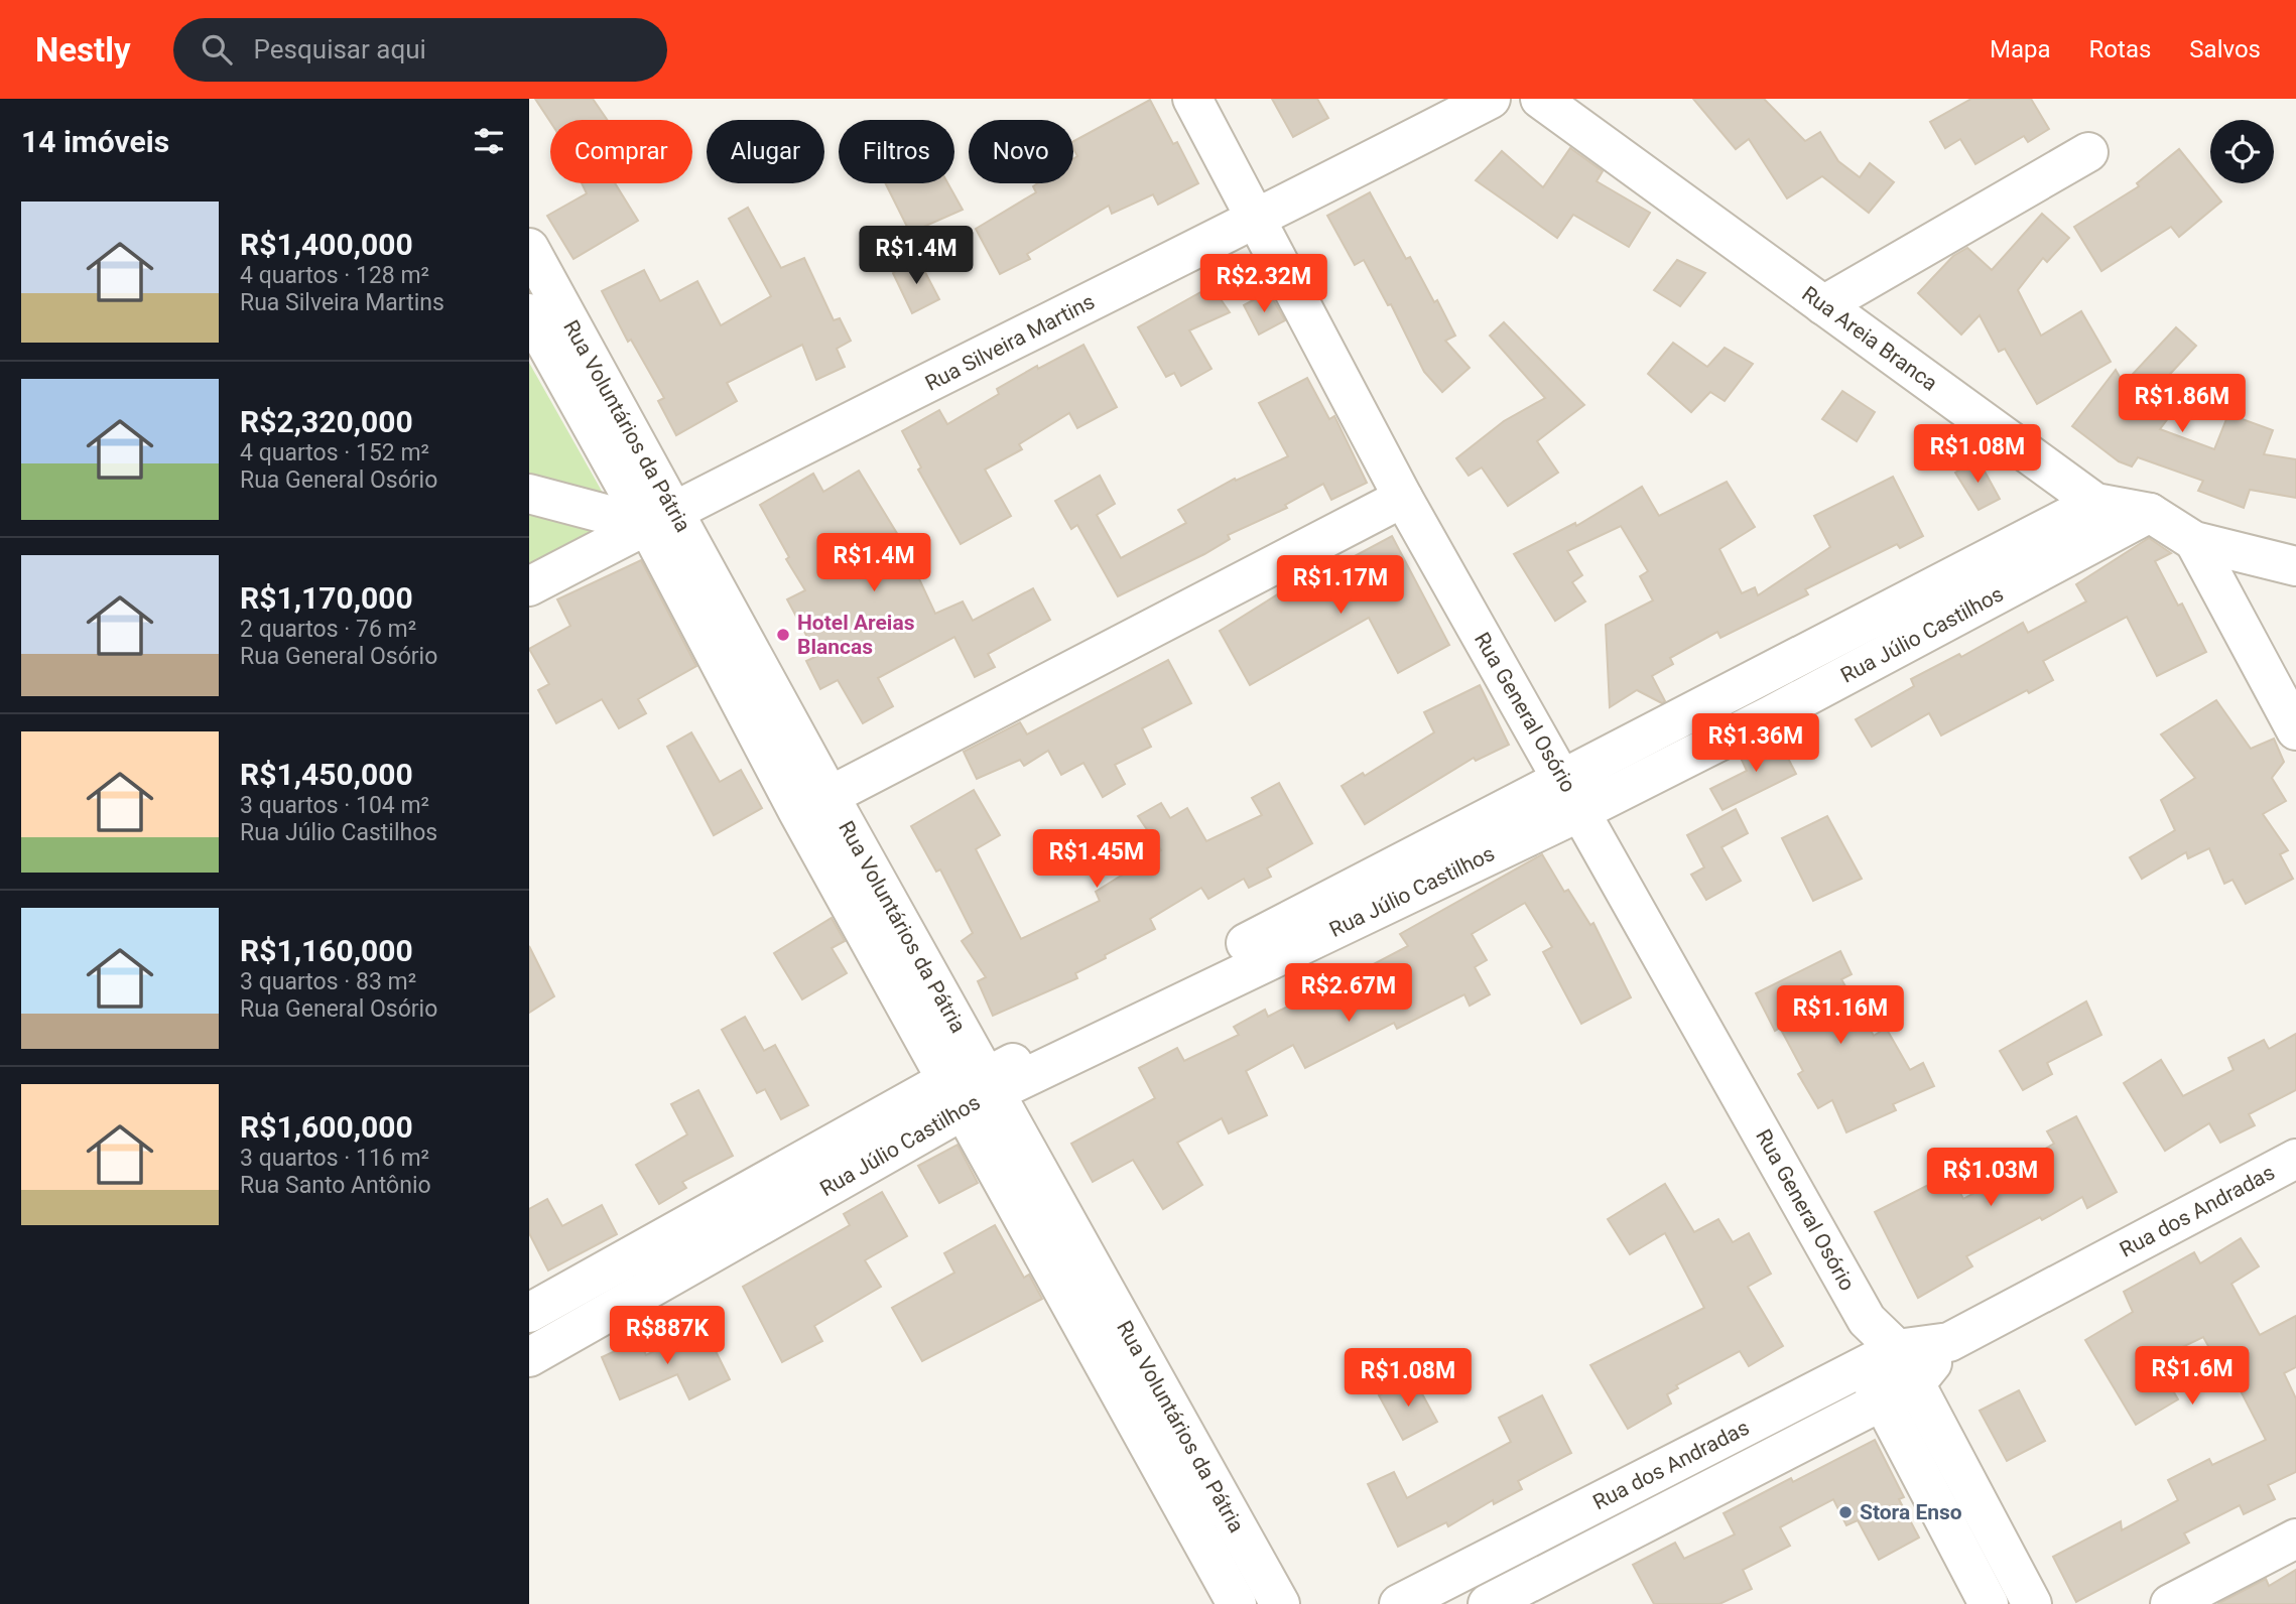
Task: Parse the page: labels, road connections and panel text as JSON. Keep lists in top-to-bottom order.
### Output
{
  "streets": {
    "street": [
      "Rua Areia Branca",
      "Rua Silveira Martins",
      "Rua Voluntários da Pátria",
      "Rua Júlio Castilhos",
      "Rua General Osório",
      "Rua dos Andradas"
    ]
  },
  "crossings": [
    ["Rua Areia Branca", "Rua Júlio Castilhos"],
    ["Rua Silveira Martins", "Rua Voluntários da Pátria"],
    ["Rua Silveira Martins", "Rua General Osório"],
    ["Rua Voluntários da Pátria", "Rua Júlio Castilhos"],
    ["Rua Júlio Castilhos", "Rua General Osório"],
    ["Rua General Osório", "Rua dos Andradas"]
  ],
  "places": ["Hotel Areias Blancas", "Stora Enso"],
  "page": {
    "header": "Nestly",
    "search": "Pesquisar aqui",
    "nav": ["Mapa", "Rotas", "Salvos"],
    "heading": "14 imóveis",
    "chip": [
      "Comprar",
      "Alugar",
      "Filtros",
      "Novo"
    ],
    "list": [
      {
        "name": "R$1,400,000",
        "note": "4 quartos · 128 m² · Rua Silveira Martins"
      },
      {
        "name": "R$2,320,000",
        "note": "4 quartos · 152 m² · Rua General Osório"
      },
      {
        "name": "R$1,170,000",
        "note": "2 quartos · 76 m² · Rua General Osório"
      },
      {
        "name": "R$1,450,000",
        "note": "3 quartos · 104 m² · Rua Júlio Castilhos"
      },
      {
        "name": "R$1,160,000",
        "note": "3 quartos · 83 m² · Rua General Osório"
      },
      {
        "name": "R$1,600,000",
        "note": "3 quartos · 116 m² · Rua Santo Antônio"
      }
    ],
    "price": [
      "R$1.4M",
      "R$2.32M",
      "R$1.86M",
      "R$1.08M",
      "R$1.4M",
      "R$1.17M",
      "R$1.36M",
      "R$1.45M",
      "R$2.67M",
      "R$1.16M",
      "R$1.03M",
      "R$887K",
      "R$1.6M",
      "R$1.08M"
    ]
  }
}
